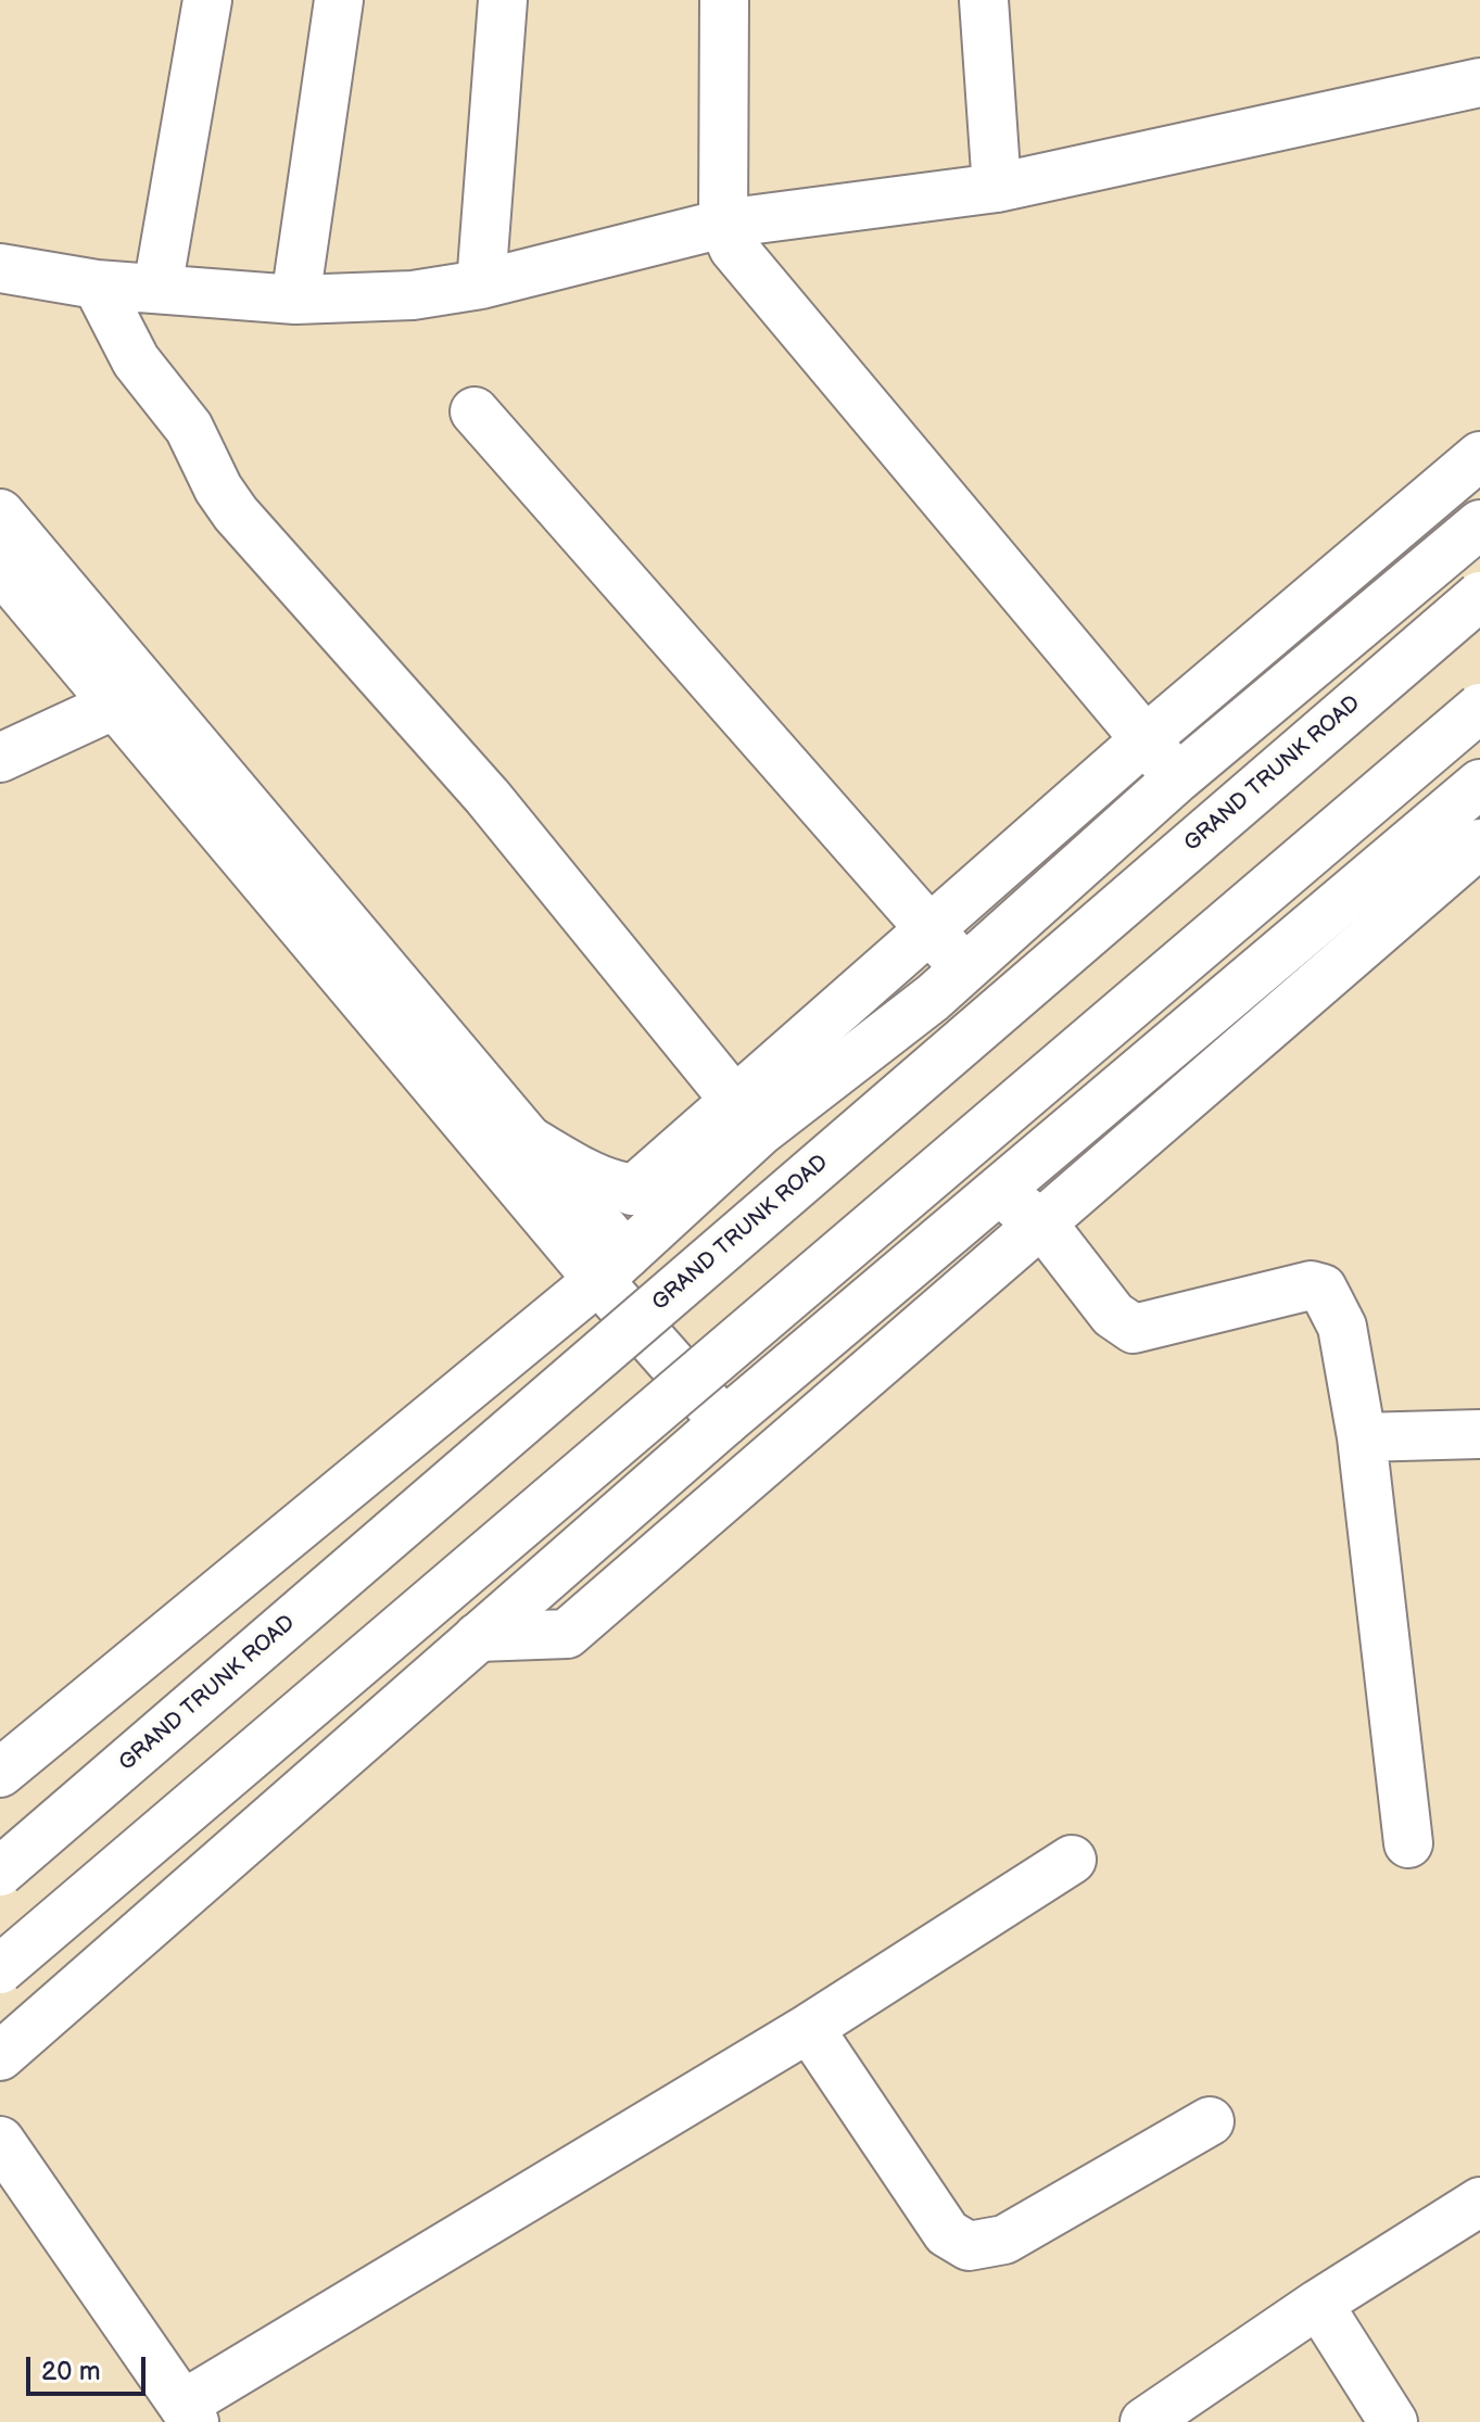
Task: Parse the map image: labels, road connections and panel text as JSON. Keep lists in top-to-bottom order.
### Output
{
  "streets": {
    "main road": ["GRAND TRUNK ROAD"]
  },
  "scale_bar": "20 m"
}
